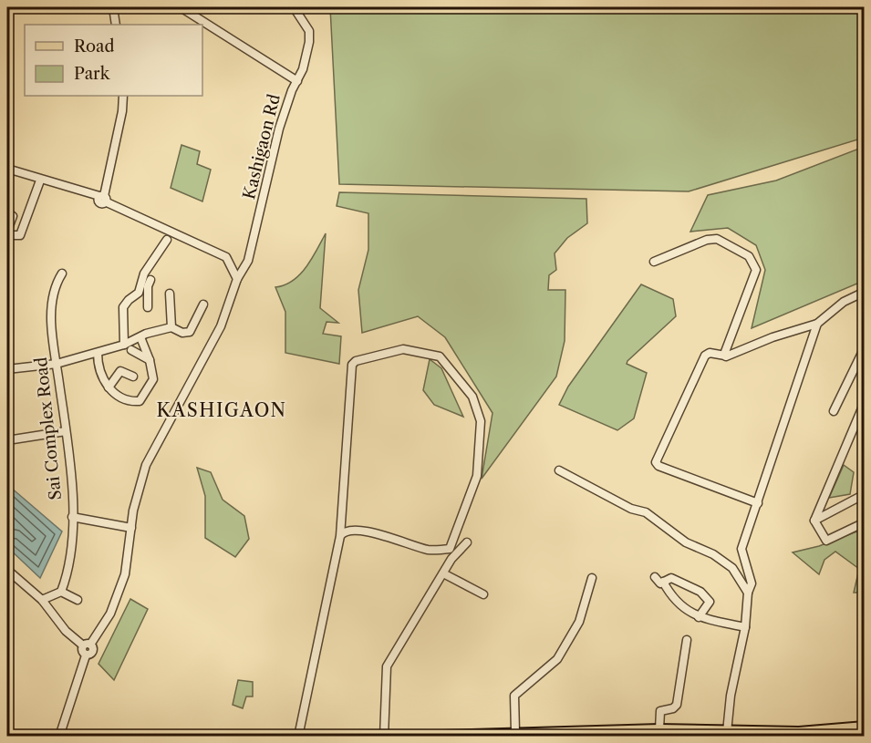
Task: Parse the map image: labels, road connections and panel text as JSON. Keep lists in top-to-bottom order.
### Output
{
  "streets": {
    "street": ["Kashigaon Rd", "Sai Complex Road"]
  },
  "districts": ["KASHIGAON"],
  "legend": ["Road", "Park"]
}
